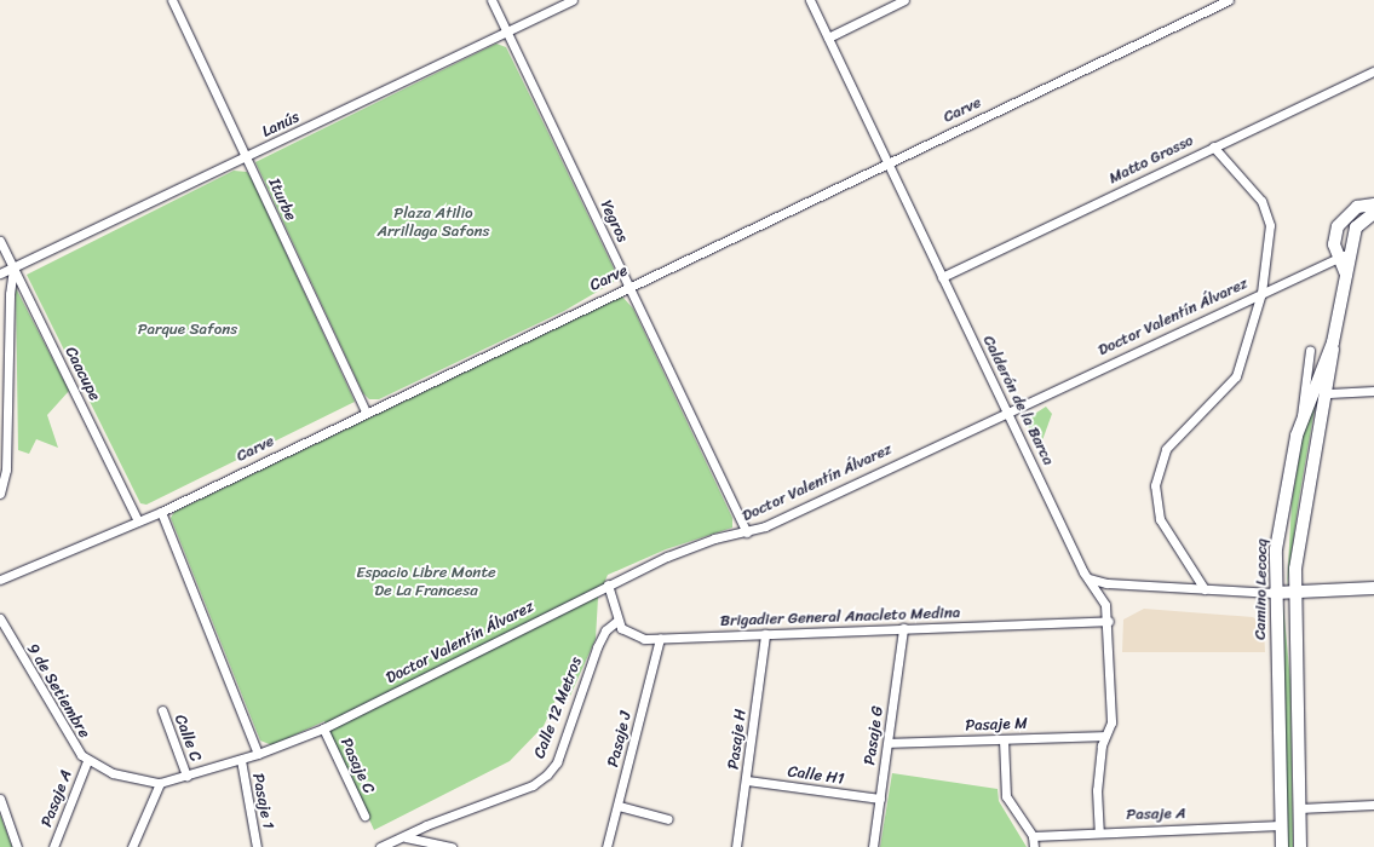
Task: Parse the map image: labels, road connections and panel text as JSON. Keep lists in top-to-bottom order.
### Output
{
  "streets": {
    "street": [
      "Carve",
      "Lanús",
      "Matto Grosso",
      "Iturbe",
      "Yegros",
      "Doctor Valentín Álvarez",
      "Caacupe",
      "Calderón de la Barca",
      "Camino Lecocq",
      "Brigadier General Anacleto Medina",
      "9 de Setiembre",
      "Calle 12 Metros",
      "Pasaje M",
      "Pasaje G",
      "Calle C",
      "Pasaje J",
      "Pasaje H",
      "Pasaje C",
      "Calle H1",
      "Pasaje A",
      "Pasaje 1"
    ]
  },
  "crossings": [
    ["Carve", "Iturbe"],
    ["Carve", "Yegros"],
    ["Carve", "Caacupe"],
    ["Carve", "Calderón de la Barca"],
    ["Lanús", "Iturbe"],
    ["Lanús", "Yegros"],
    ["Lanús", "Caacupe"],
    ["Matto Grosso", "Calderón de la Barca"],
    ["Yegros", "Doctor Valentín Álvarez"],
    ["Doctor Valentín Álvarez", "Calderón de la Barca"],
    ["Doctor Valentín Álvarez", "Camino Lecocq"],
    ["Doctor Valentín Álvarez", "9 de Setiembre"],
    ["Doctor Valentín Álvarez", "Calle C"],
    ["Doctor Valentín Álvarez", "Pasaje C"],
    ["Doctor Valentín Álvarez", "Pasaje 1"],
    ["Calderón de la Barca", "Brigadier General Anacleto Medina"],
    ["Calderón de la Barca", "Pasaje M"],
    ["Calderón de la Barca", "Pasaje A"],
    ["Camino Lecocq", "Pasaje A"],
    ["Brigadier General Anacleto Medina", "Calle 12 Metros"],
    ["Brigadier General Anacleto Medina", "Pasaje G"],
    ["Brigadier General Anacleto Medina", "Pasaje J"],
    ["Brigadier General Anacleto Medina", "Pasaje H"],
    ["9 de Setiembre", "Pasaje A"],
    ["Pasaje M", "Pasaje G"],
    ["Pasaje G", "Calle H1"],
    ["Pasaje H", "Calle H1"]
  ],
  "parks": ["Plaza Atilio Arrillaga Safons", "Parque Safons", "Espacio Libre Monte De La Francesa"]
}
